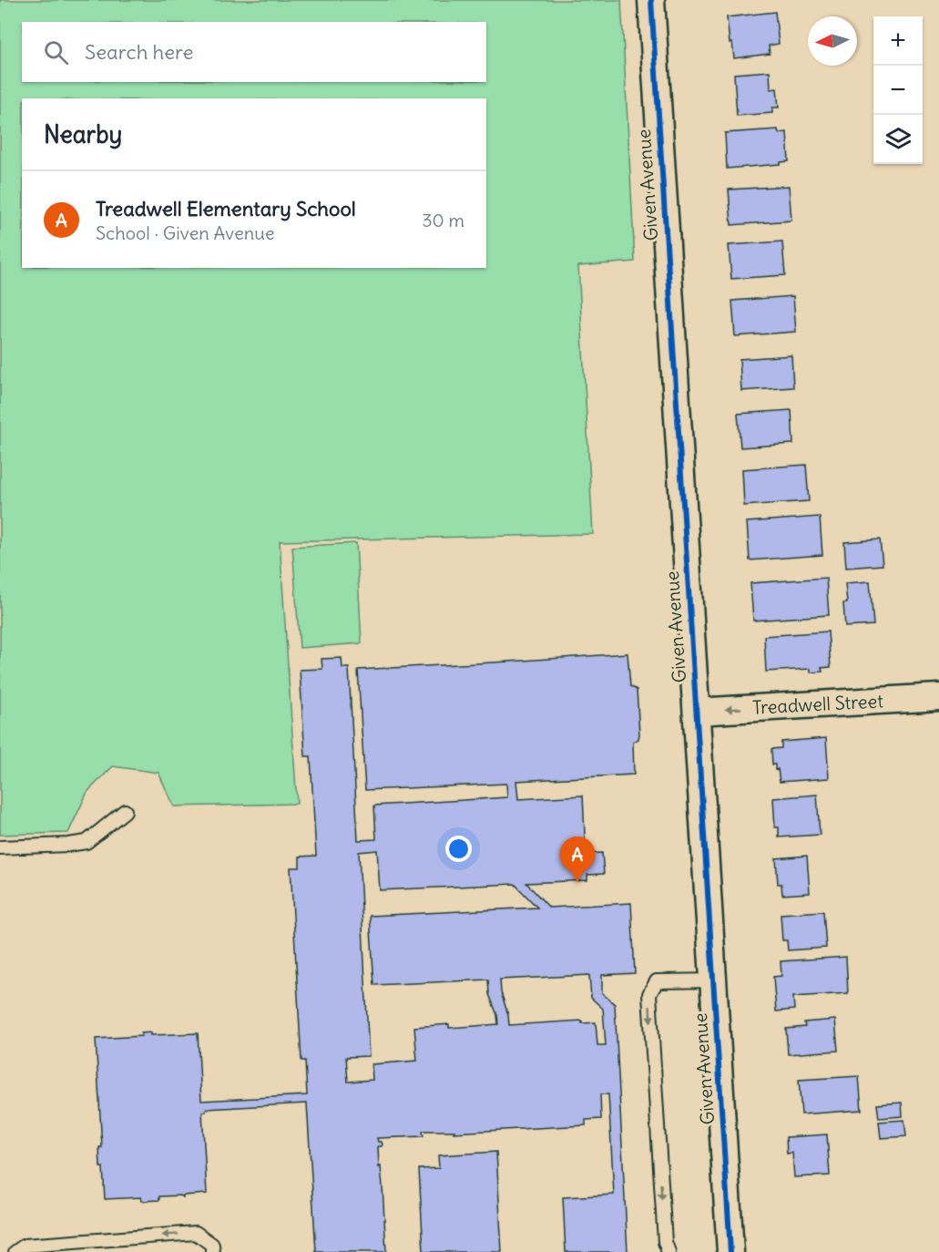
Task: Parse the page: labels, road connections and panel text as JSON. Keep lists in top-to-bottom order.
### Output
{
  "streets": {
    "street": ["Given Avenue", "Treadwell Street"]
  },
  "crossings": [
    ["Given Avenue", "Treadwell Street"]
  ],
  "one_way": ["Treadwell Street"],
  "north": "left",
  "page": {
    "map_buttons": ["+", "−"],
    "search": "Search here",
    "heading": "Nearby",
    "list": [
      {
        "mark": "A",
        "name": "Treadwell Elementary School",
        "note": "School · Given Avenue",
        "value": "30 m"
      }
    ],
    "pins": "A"
  }
}
